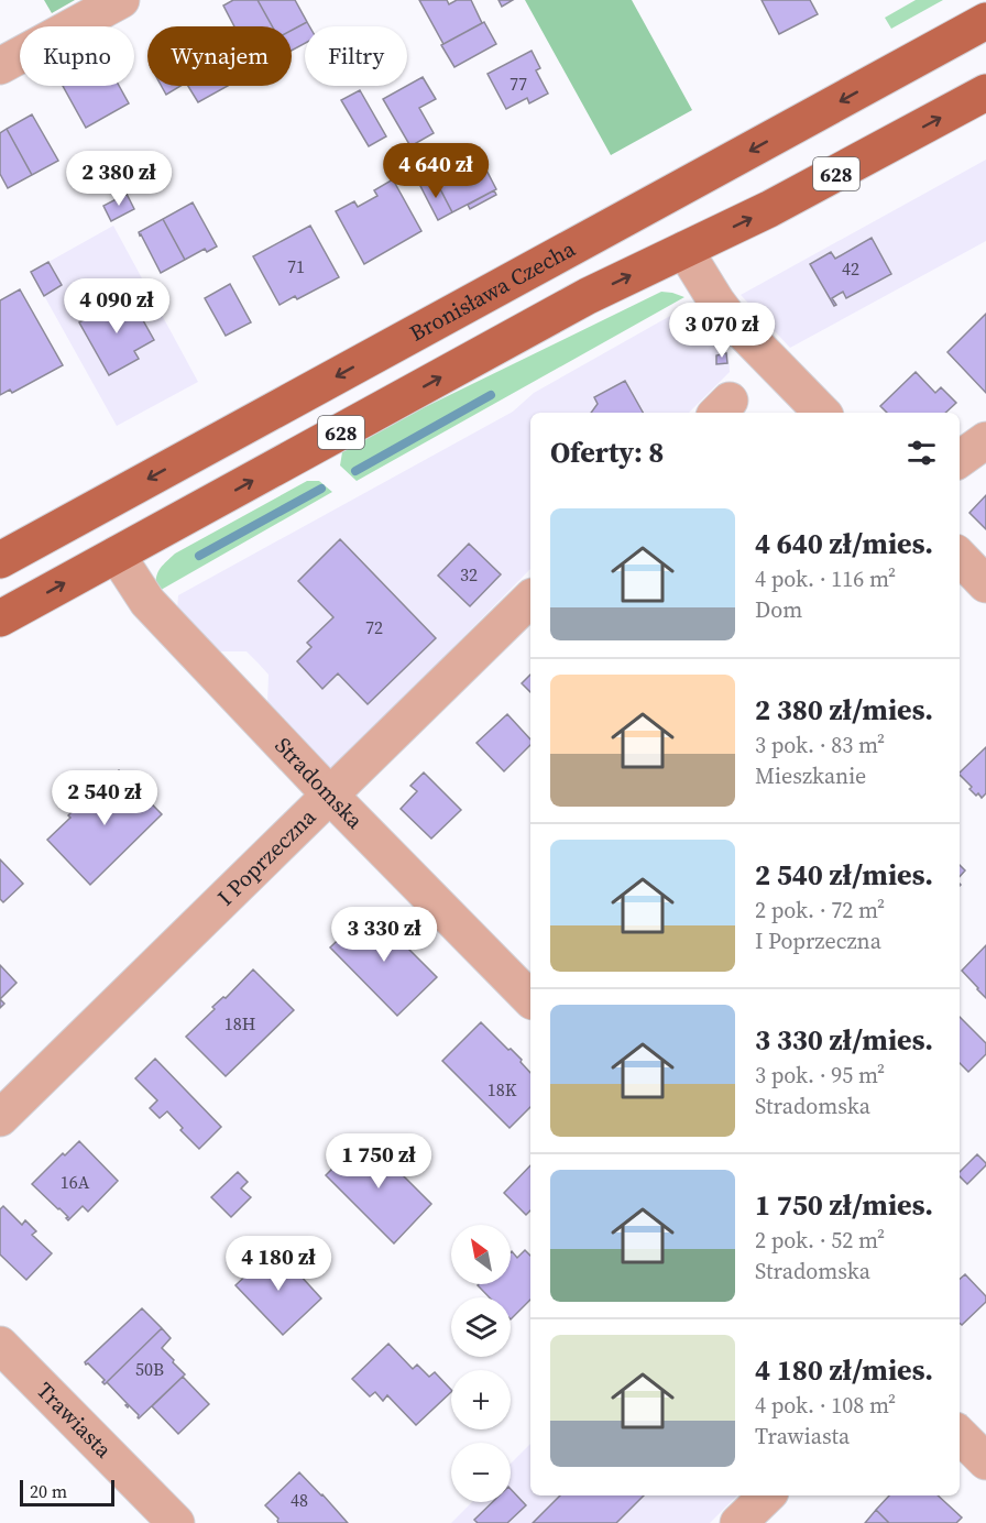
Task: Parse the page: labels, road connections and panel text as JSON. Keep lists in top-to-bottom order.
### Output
{
  "streets": {
    "main road": ["628", "Bronisława Czecha"],
    "street": ["Stradomska", "I Poprzeczna", "Trawiasta"]
  },
  "crossings": [
    ["628", "Stradomska"],
    ["Stradomska", "I Poprzeczna"]
  ],
  "house_numbers": [
    "77",
    "71",
    "42",
    "32",
    "72",
    "18H",
    "18K",
    "16A",
    "50B",
    "48"
  ],
  "scale_bar": "20 m",
  "north": "top left",
  "page": {
    "chip": ["Kupno", "Wynajem", "Filtry"],
    "price": [
      "4 640 zł",
      "2 380 zł",
      "4 090 zł",
      "3 070 zł",
      "2 540 zł",
      "3 330 zł",
      "1 750 zł",
      "4 180 zł"
    ],
    "heading": "Oferty: 8",
    "list": [
      {
        "name": "4 640 zł/mies.",
        "note": "4 pok. · 116 m² · Dom"
      },
      {
        "name": "2 380 zł/mies.",
        "note": "3 pok. · 83 m² · Mieszkanie"
      },
      {
        "name": "2 540 zł/mies.",
        "note": "2 pok. · 72 m² · I Poprzeczna"
      },
      {
        "name": "3 330 zł/mies.",
        "note": "3 pok. · 95 m² · Stradomska"
      },
      {
        "name": "1 750 zł/mies.",
        "note": "2 pok. · 52 m² · Stradomska"
      },
      {
        "name": "4 180 zł/mies.",
        "note": "4 pok. · 108 m² · Trawiasta"
      }
    ],
    "map_buttons": ["+", "−"],
    "scale": "20 m"
  }
}
